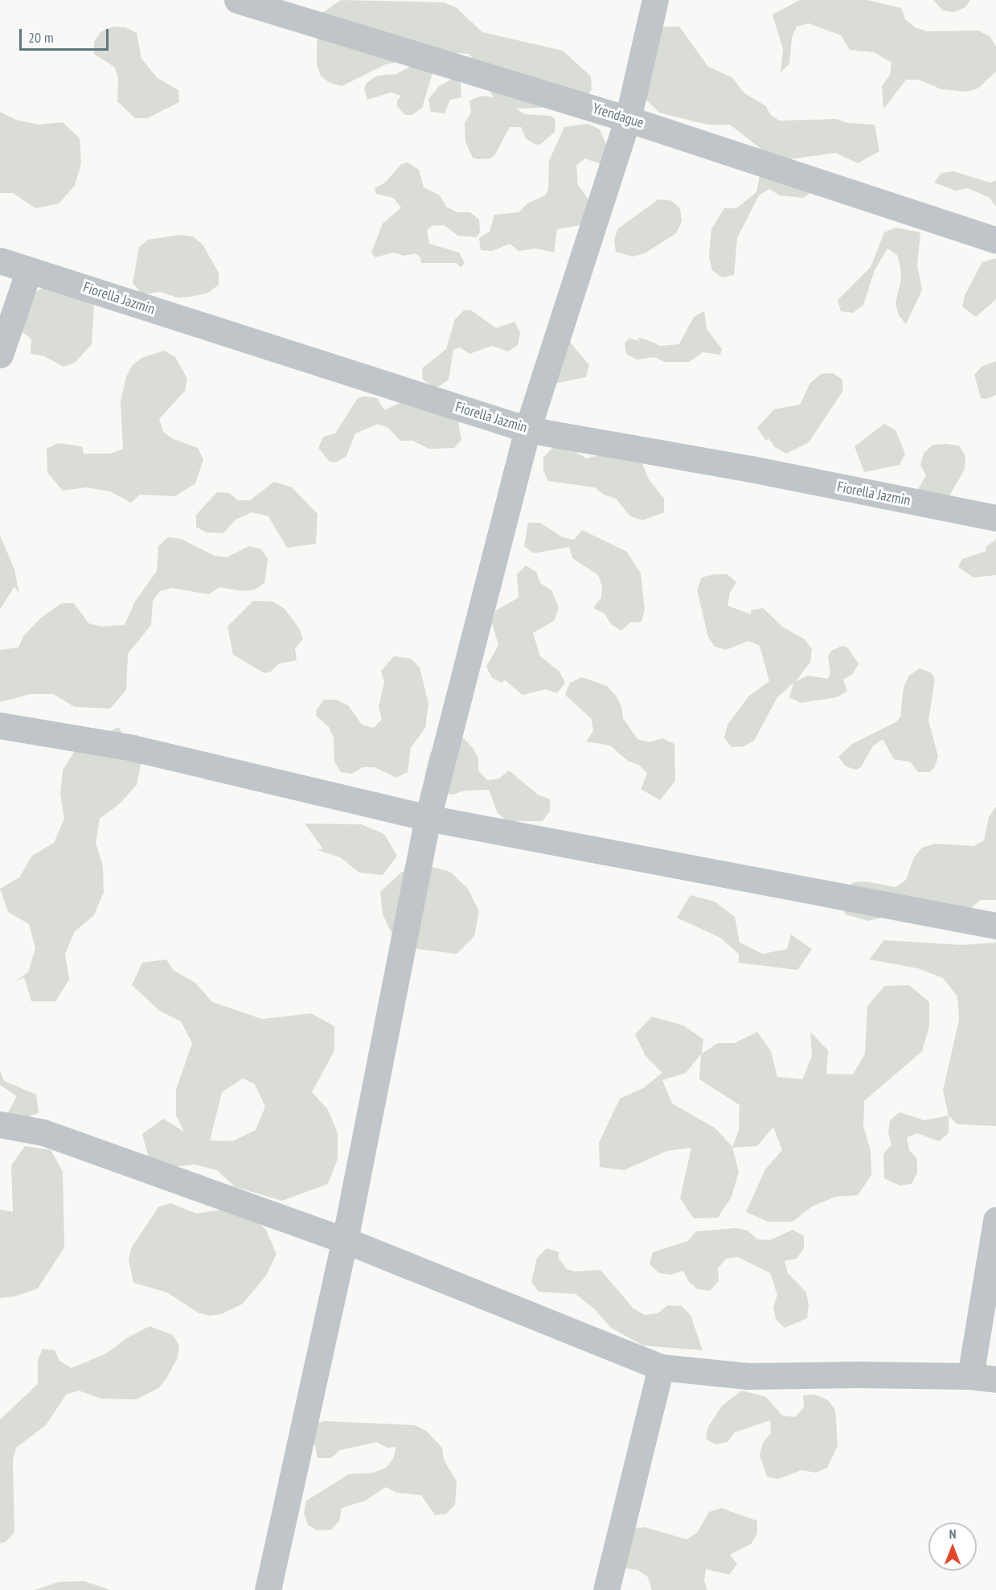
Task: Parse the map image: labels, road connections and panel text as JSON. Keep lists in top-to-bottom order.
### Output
{
  "streets": {
    "street": ["Yrendague", "Fiorella Jazmin"]
  },
  "scale_bar": "20 m",
  "north": "top"
}
